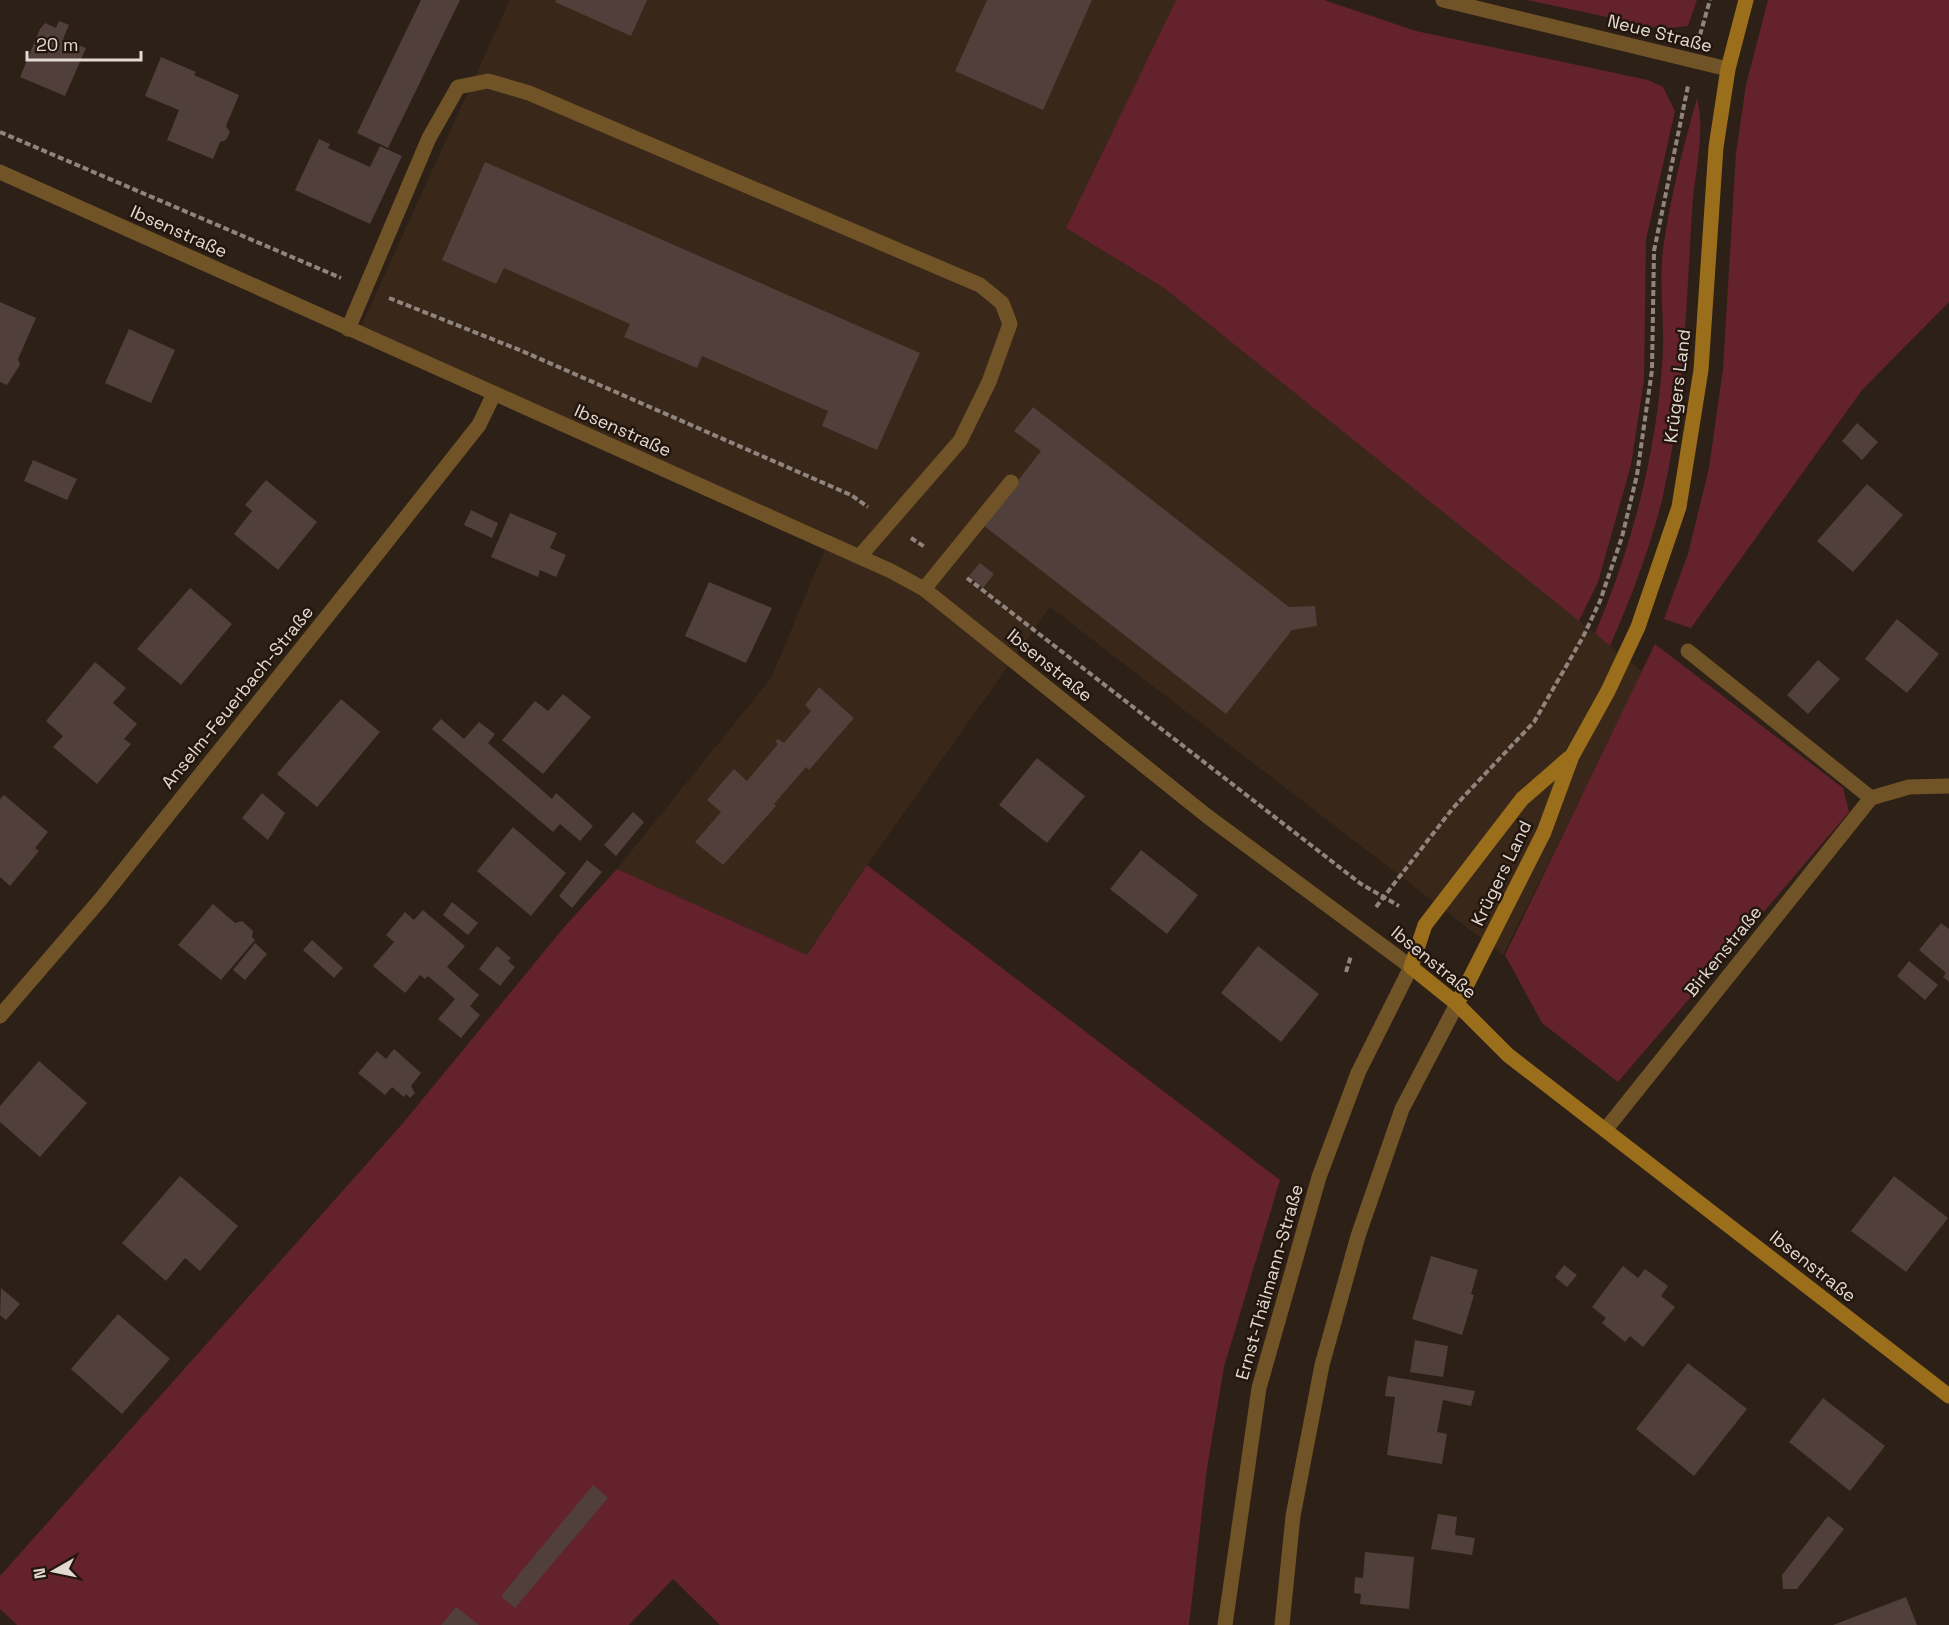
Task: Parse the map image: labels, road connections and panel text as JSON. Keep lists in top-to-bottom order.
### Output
{
  "streets": {
    "street": [
      "Neue Straße",
      "Ibsenstraße",
      "Krügers Land",
      "Anselm-Feuerbach-Straße",
      "Birkenstraße",
      "Ernst-Thälmann-Straße"
    ]
  },
  "crossings": [
    ["Neue Straße", "Krügers Land"],
    ["Ibsenstraße", "Krügers Land"],
    ["Ibsenstraße", "Anselm-Feuerbach-Straße"],
    ["Ibsenstraße", "Birkenstraße"],
    ["Ibsenstraße", "Ernst-Thälmann-Straße"],
    ["Krügers Land", "Ernst-Thälmann-Straße"]
  ],
  "scale_bar": "20 m",
  "north": "left"
}
